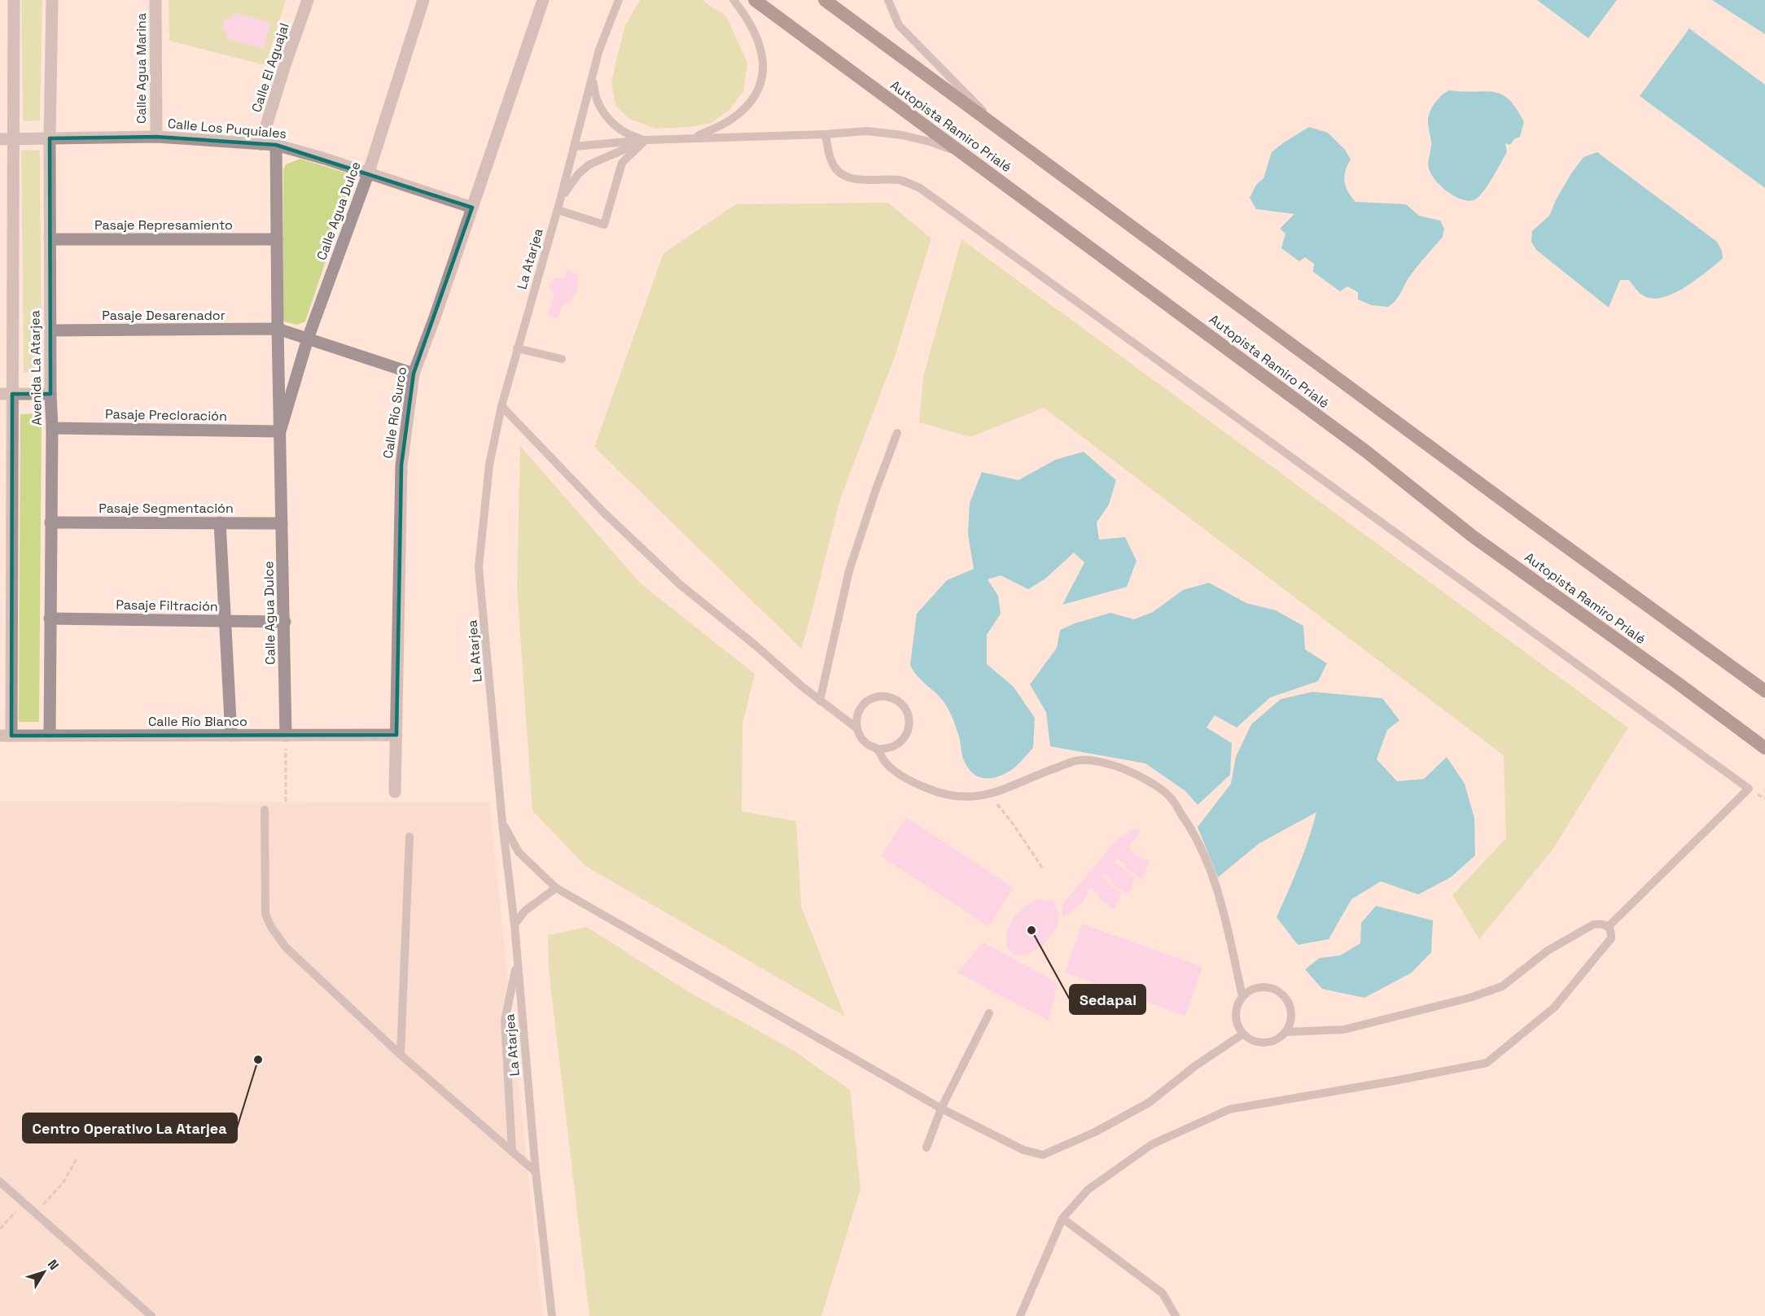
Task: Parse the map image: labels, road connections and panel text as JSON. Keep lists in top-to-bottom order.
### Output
{
  "streets": {
    "highway": ["Autopista Ramiro Prialé"],
    "street": [
      "Calle El Aguajal",
      "Calle Agua Marina",
      "Calle Los Puquiales",
      "Calle Agua Dulce",
      "Pasaje Represamiento",
      "Pasaje Desarenador",
      "Avenida La Atarjea",
      "Calle Río Surco",
      "Pasaje Precloración",
      "Pasaje Segmentación",
      "Pasaje Filtración",
      "Calle Río Blanco"
    ],
    "lane": ["La Atarjea"]
  },
  "crossings": [
    ["Calle El Aguajal", "Calle Los Puquiales"],
    ["Calle Agua Marina", "Calle Los Puquiales"],
    ["Calle Los Puquiales", "Calle Agua Dulce"],
    ["Calle Los Puquiales", "Avenida La Atarjea"],
    ["Calle Los Puquiales", "Calle Río Surco"],
    ["Calle Agua Dulce", "Pasaje Represamiento"],
    ["Calle Agua Dulce", "Pasaje Desarenador"],
    ["Calle Agua Dulce", "Pasaje Precloración"],
    ["Calle Agua Dulce", "Pasaje Segmentación"],
    ["Calle Agua Dulce", "Pasaje Filtración"],
    ["Calle Agua Dulce", "Calle Río Blanco"],
    ["Pasaje Represamiento", "Avenida La Atarjea"],
    ["Pasaje Desarenador", "Avenida La Atarjea"],
    ["Pasaje Desarenador", "Calle Río Surco"],
    ["Avenida La Atarjea", "Pasaje Precloración"],
    ["Avenida La Atarjea", "Pasaje Segmentación"],
    ["Avenida La Atarjea", "Pasaje Filtración"],
    ["Avenida La Atarjea", "Calle Río Blanco"],
    ["Calle Río Surco", "Calle Río Blanco"]
  ],
  "places": ["Sedapal", "Centro Operativo La Atarjea"],
  "north": "top right"
}
